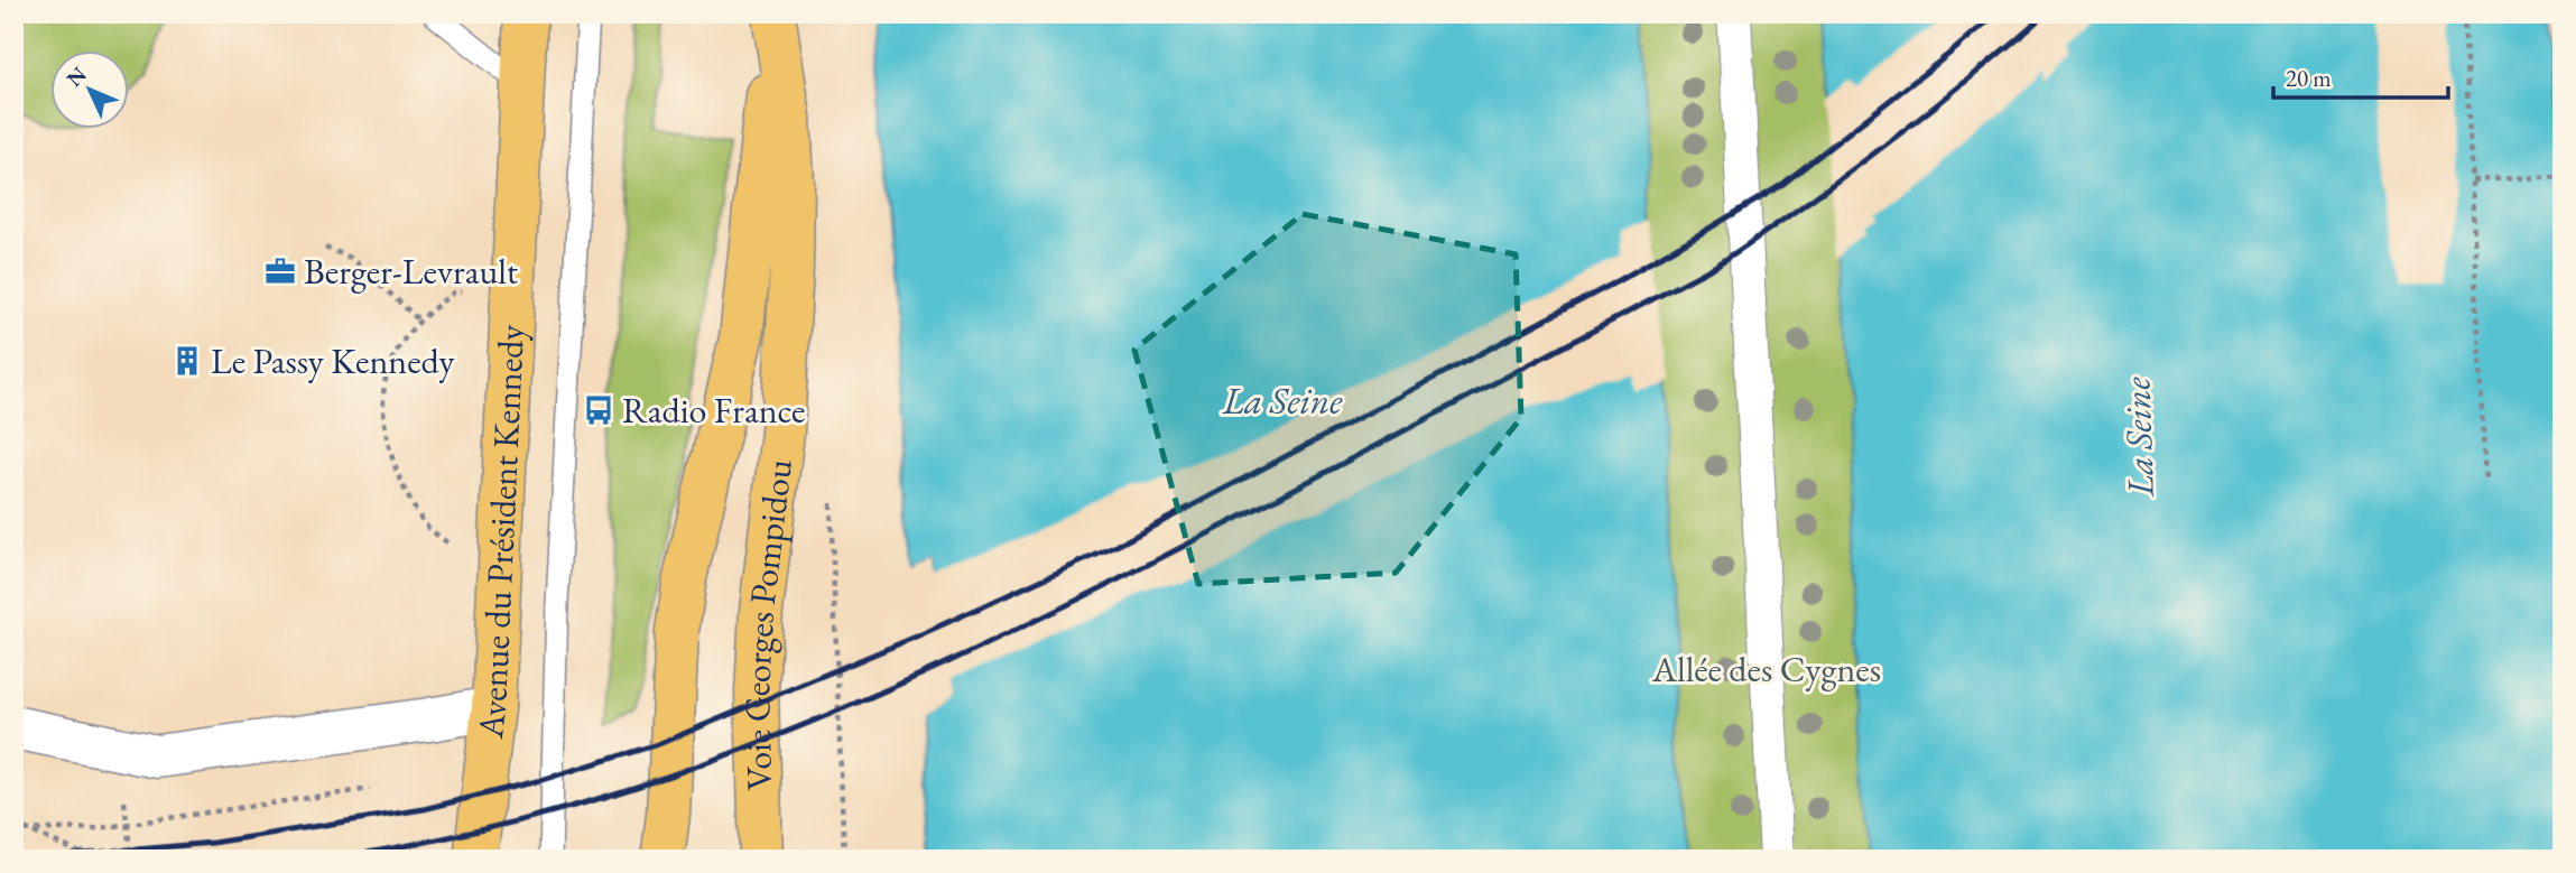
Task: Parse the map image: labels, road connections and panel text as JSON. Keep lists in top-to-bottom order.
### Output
{
  "streets": {
    "main road": ["Avenue du Président Kennedy", "Voie Georges Pompidou"]
  },
  "water": ["La Seine"],
  "parks": ["Allée des Cygnes"],
  "places": {
    "office": ["Berger-Levrault"],
    "building": ["Le Passy Kennedy"],
    "bus stop": ["Radio France"]
  },
  "scale_bar": "20 m",
  "north": "top left"
}
